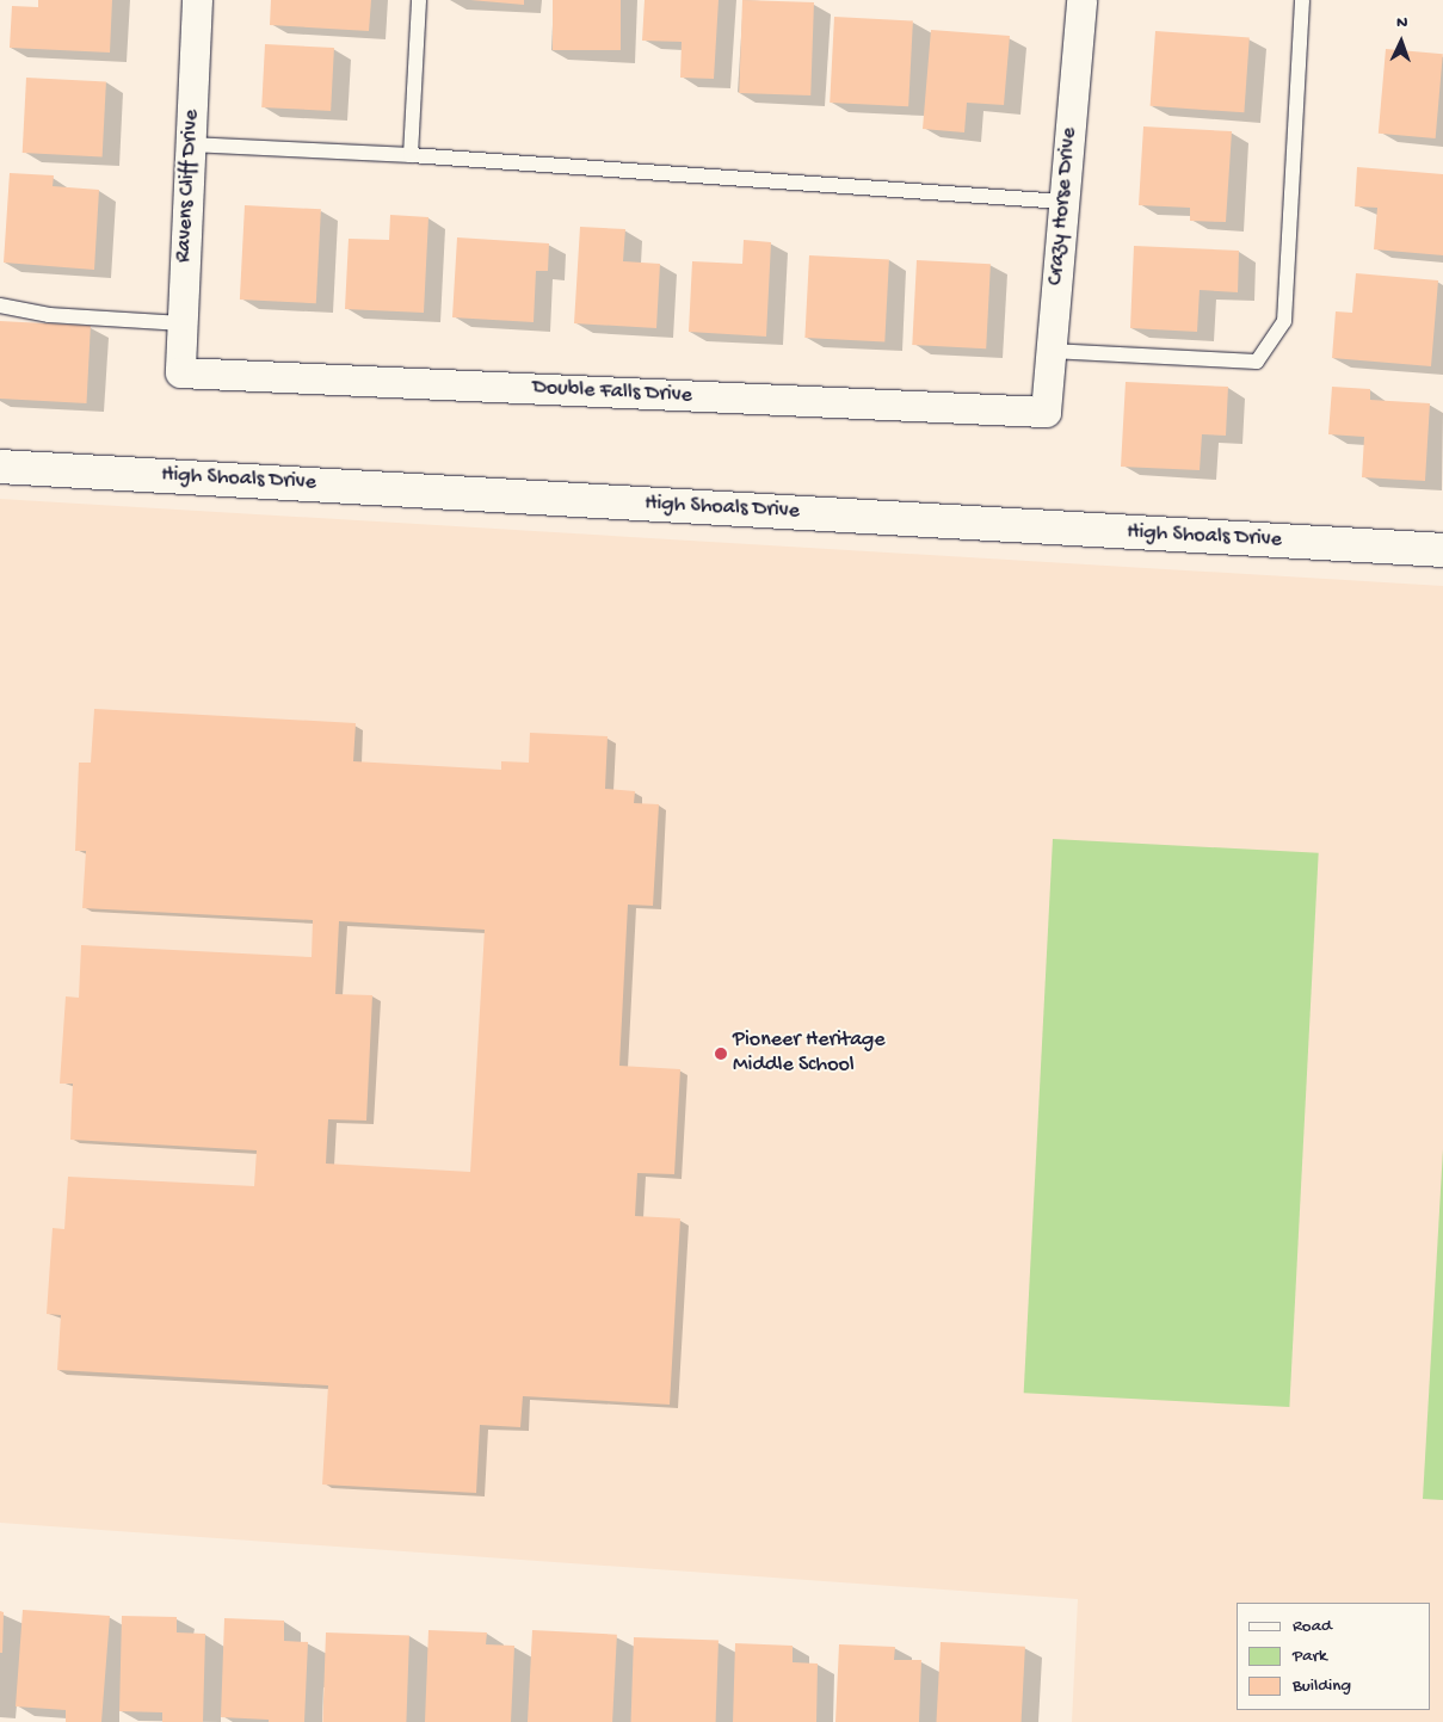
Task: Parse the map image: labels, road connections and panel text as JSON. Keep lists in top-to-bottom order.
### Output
{
  "streets": {
    "street": [
      "Ravens Cliff Drive",
      "Crazy Horse Drive",
      "Double Falls Drive",
      "High Shoals Drive"
    ]
  },
  "crossings": [
    ["Ravens Cliff Drive", "Double Falls Drive"],
    ["Crazy Horse Drive", "Double Falls Drive"]
  ],
  "places": ["Pioneer Heritage Middle School"],
  "legend": ["Road", "Park", "Building"],
  "north": "top"
}
